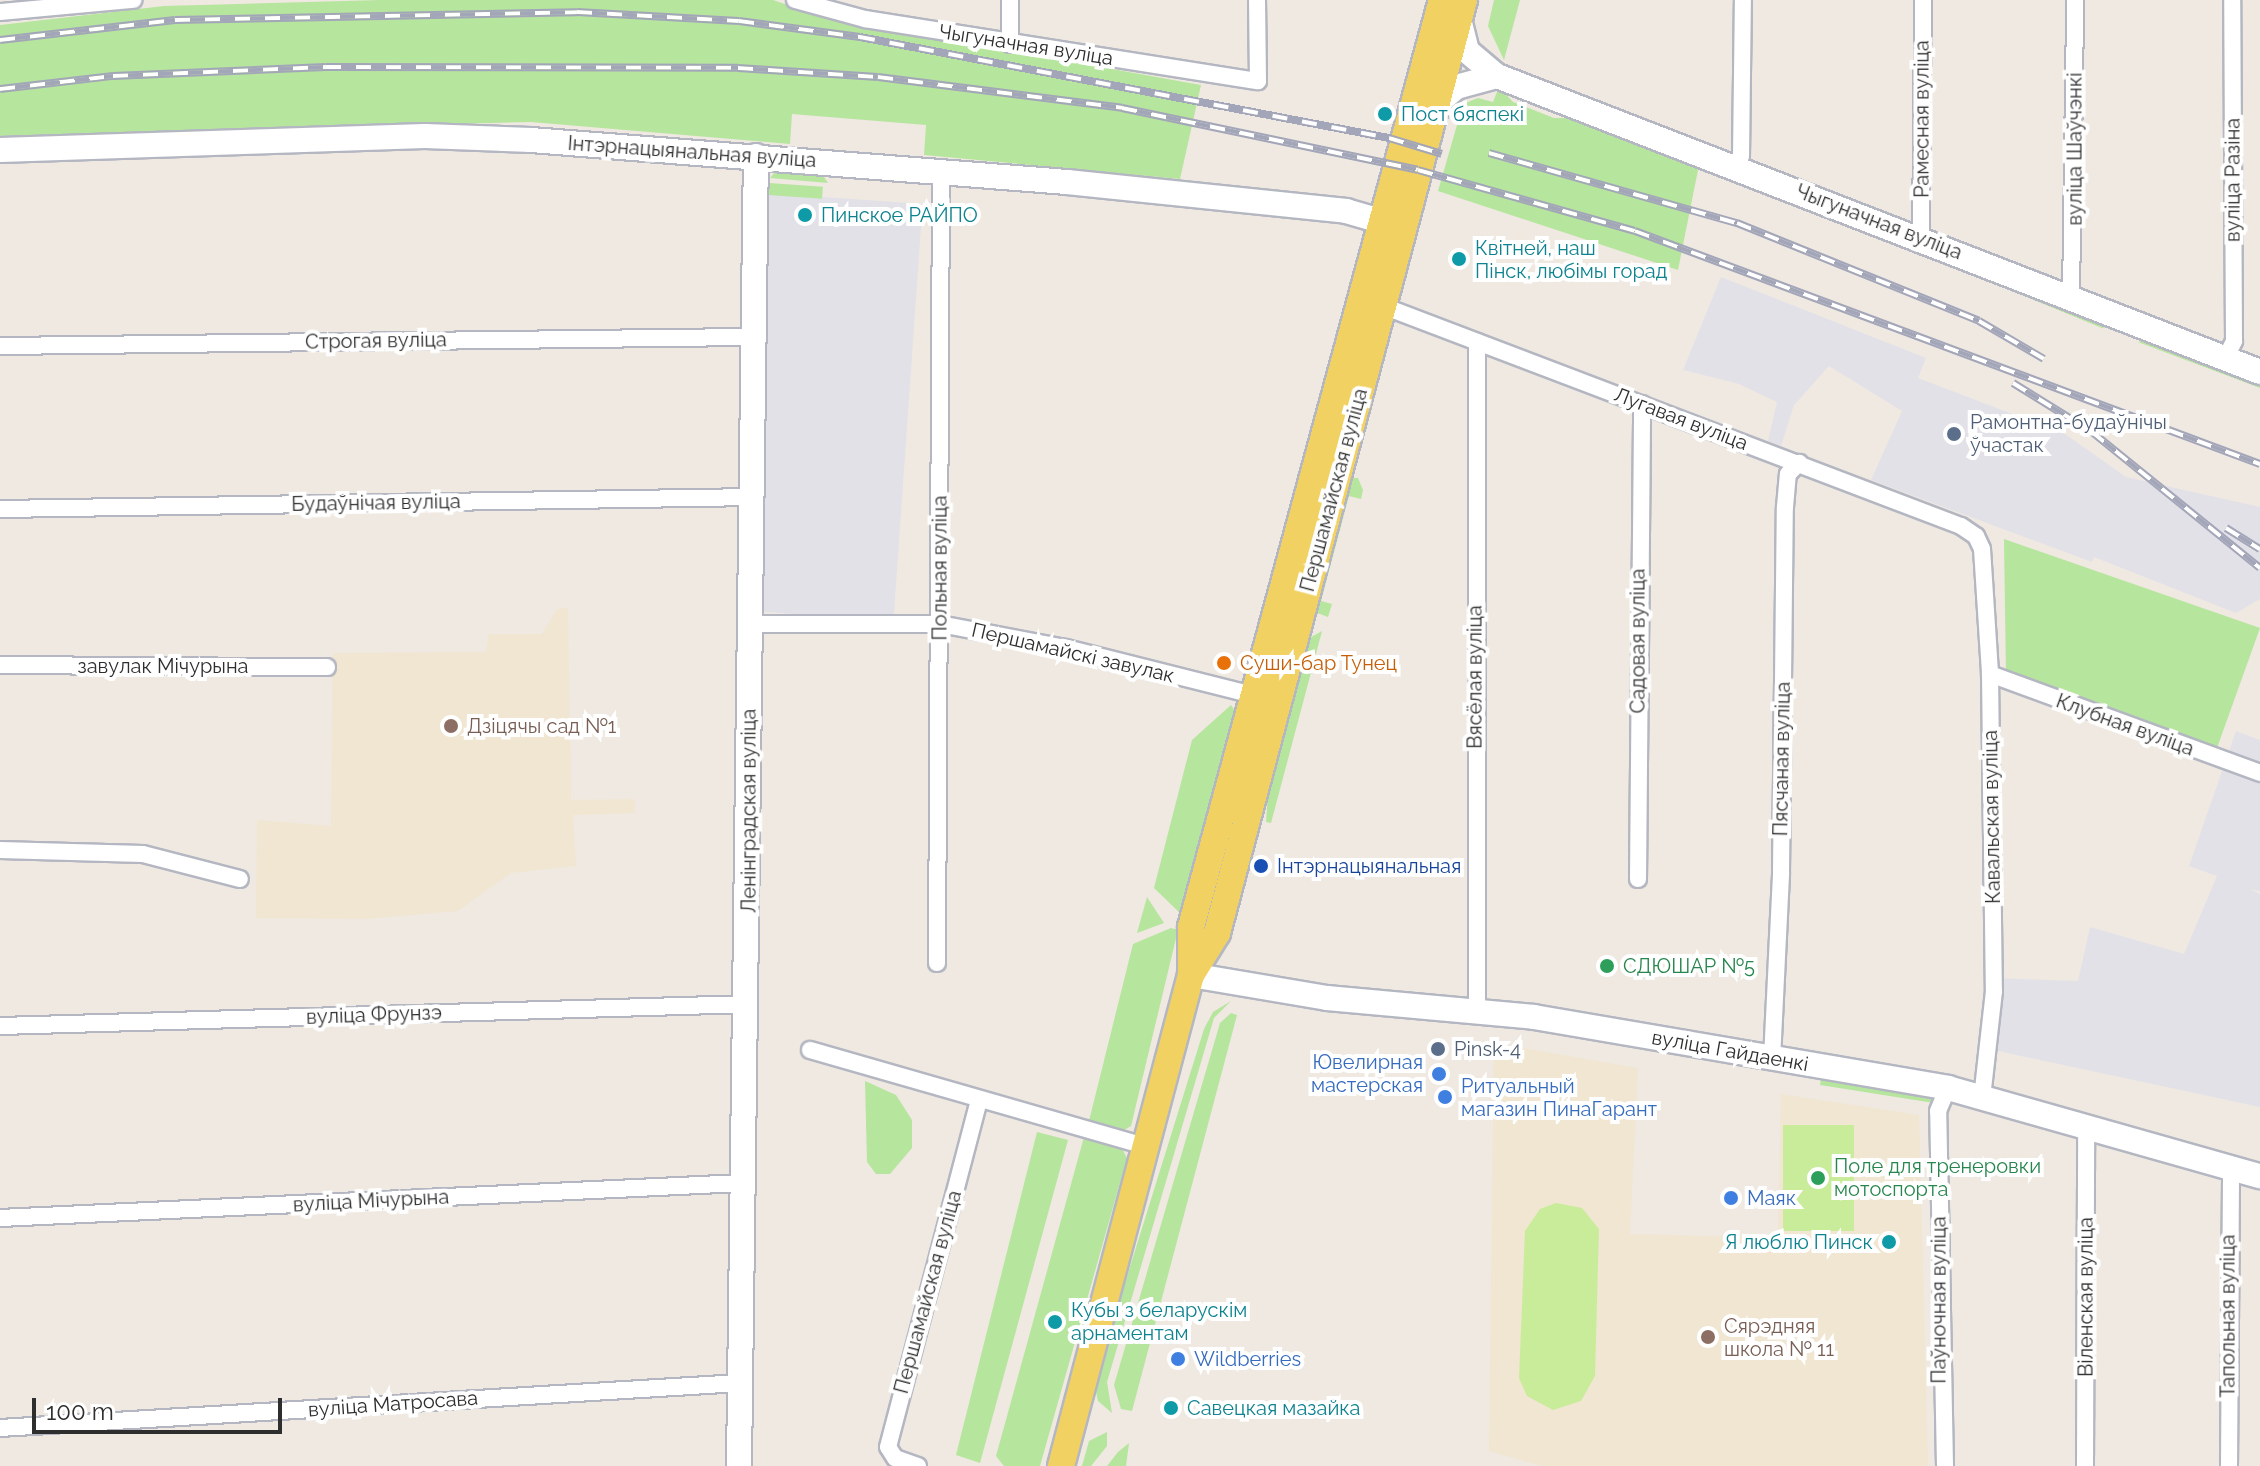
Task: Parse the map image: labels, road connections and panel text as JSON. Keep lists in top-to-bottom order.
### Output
{
  "streets": {
    "main road": ["Першамайская вуліца"],
    "street": [
      "Чыгуначная вуліца",
      "Рамесная вуліца",
      "вуліца Шаўчэнкі",
      "Інтэрнацыянальная вуліца",
      "вуліца Разіна",
      "Строгая вуліца",
      "Лугавая вуліца",
      "Будаўнічая вуліца",
      "Польная вуліца",
      "Садовая вуліца",
      "Першамайскі завулак",
      "завулак Мічурына",
      "Вясёлая вуліца",
      "Клубная вуліца",
      "Пясчаная вуліца",
      "Ленінградская вуліца",
      "Кавальская вуліца",
      "вуліца Фрунзэ",
      "вуліца Гайдаенкі",
      "вуліца Мічурына",
      "Віленская вуліца",
      "Паўночная вуліца",
      "Тапольная вуліца",
      "вуліца Матросава"
    ]
  },
  "crossings": [
    ["Чыгуначная вуліца", "Рамесная вуліца"],
    ["Чыгуначная вуліца", "вуліца Шаўчэнкі"],
    ["Чыгуначная вуліца", "вуліца Разіна"],
    ["Чыгуначная вуліца", "Першамайская вуліца"],
    ["Інтэрнацыянальная вуліца", "Першамайская вуліца"],
    ["Інтэрнацыянальная вуліца", "Польная вуліца"],
    ["Інтэрнацыянальная вуліца", "Ленінградская вуліца"],
    ["Строгая вуліца", "Ленінградская вуліца"],
    ["Лугавая вуліца", "Першамайская вуліца"],
    ["Лугавая вуліца", "Садовая вуліца"],
    ["Лугавая вуліца", "Вясёлая вуліца"],
    ["Лугавая вуліца", "Пясчаная вуліца"],
    ["Лугавая вуліца", "Кавальская вуліца"],
    ["Першамайская вуліца", "Першамайскі завулак"],
    ["Першамайская вуліца", "вуліца Гайдаенкі"],
    ["Будаўнічая вуліца", "Ленінградская вуліца"],
    ["Польная вуліца", "Першамайскі завулак"],
    ["Першамайскі завулак", "Ленінградская вуліца"],
    ["Вясёлая вуліца", "вуліца Гайдаенкі"],
    ["Клубная вуліца", "Кавальская вуліца"],
    ["Пясчаная вуліца", "вуліца Гайдаенкі"],
    ["Ленінградская вуліца", "вуліца Фрунзэ"],
    ["Ленінградская вуліца", "вуліца Мічурына"],
    ["Ленінградская вуліца", "вуліца Матросава"],
    ["Кавальская вуліца", "вуліца Гайдаенкі"],
    ["вуліца Гайдаенкі", "Віленская вуліца"],
    ["вуліца Гайдаенкі", "Паўночная вуліца"],
    ["вуліца Гайдаенкі", "Тапольная вуліца"]
  ],
  "places": [
    "Пост бяспекі",
    "Пинское РАЙПО",
    "Квітней, наш Пінск, любімы горад",
    "Рамонтна-будаўнічы ўчастак",
    "Суши-бар Тунец",
    "Дзіцячы сад №1",
    "Інтэрнацыянальная",
    "СДЮШАР №5",
    "Pinsk-4",
    "Ювелирная мастерская",
    "Ритуальный магазин ПинаГарант",
    "Поле для тренеровки мотоспорта",
    "Маяк",
    "Я люблю Пинск",
    "Кубы з беларускім арнаментам",
    "Сярэдняя школа № 11",
    "Wildberries",
    "Савецкая мазайка"
  ],
  "scale_bar": "100 m"
}
